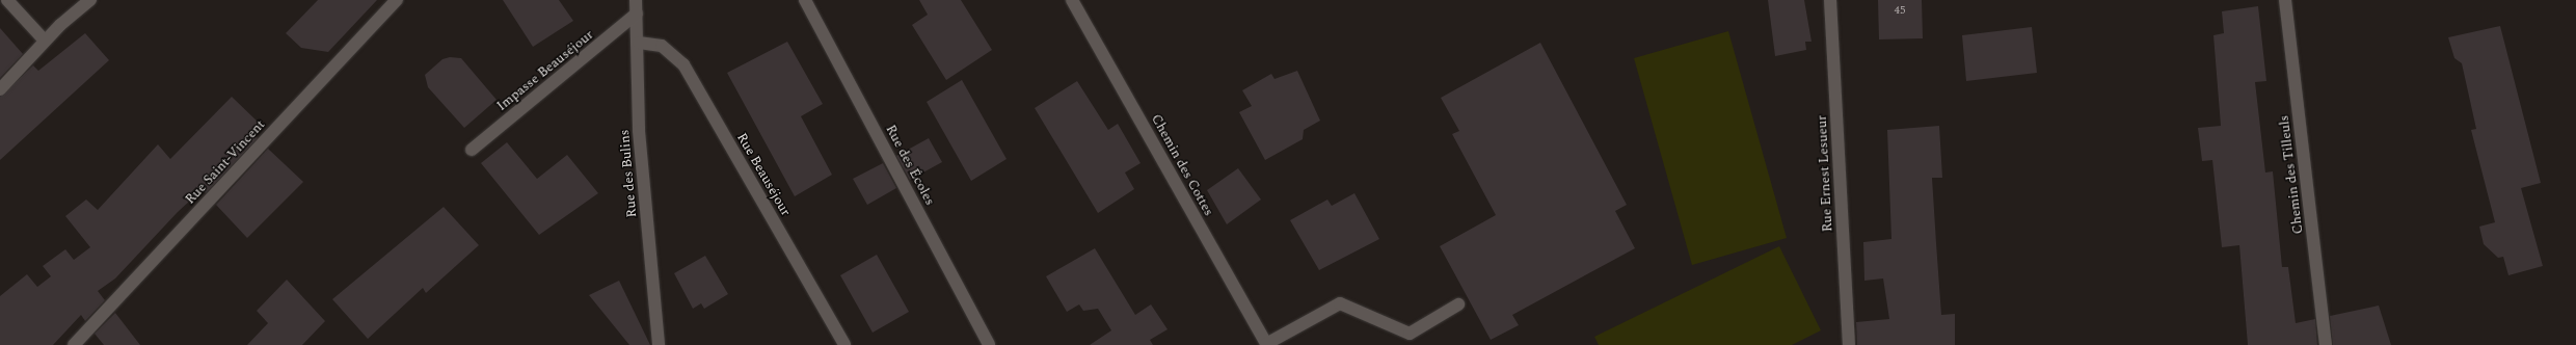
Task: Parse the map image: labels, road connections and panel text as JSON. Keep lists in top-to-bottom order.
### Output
{
  "streets": {
    "street": [
      "Impasse Beauséjour",
      "Rue Saint-Vincent",
      "Rue des Écoles",
      "Chemin des Cottes",
      "Rue des Bulins",
      "Rue Ernest Lesueur",
      "Rue Beauséjour",
      "Chemin des Tilleuls"
    ]
  },
  "crossings": [
    ["Impasse Beauséjour", "Rue des Bulins"],
    ["Rue des Bulins", "Rue Beauséjour"]
  ],
  "house_numbers": ["45"]
}
